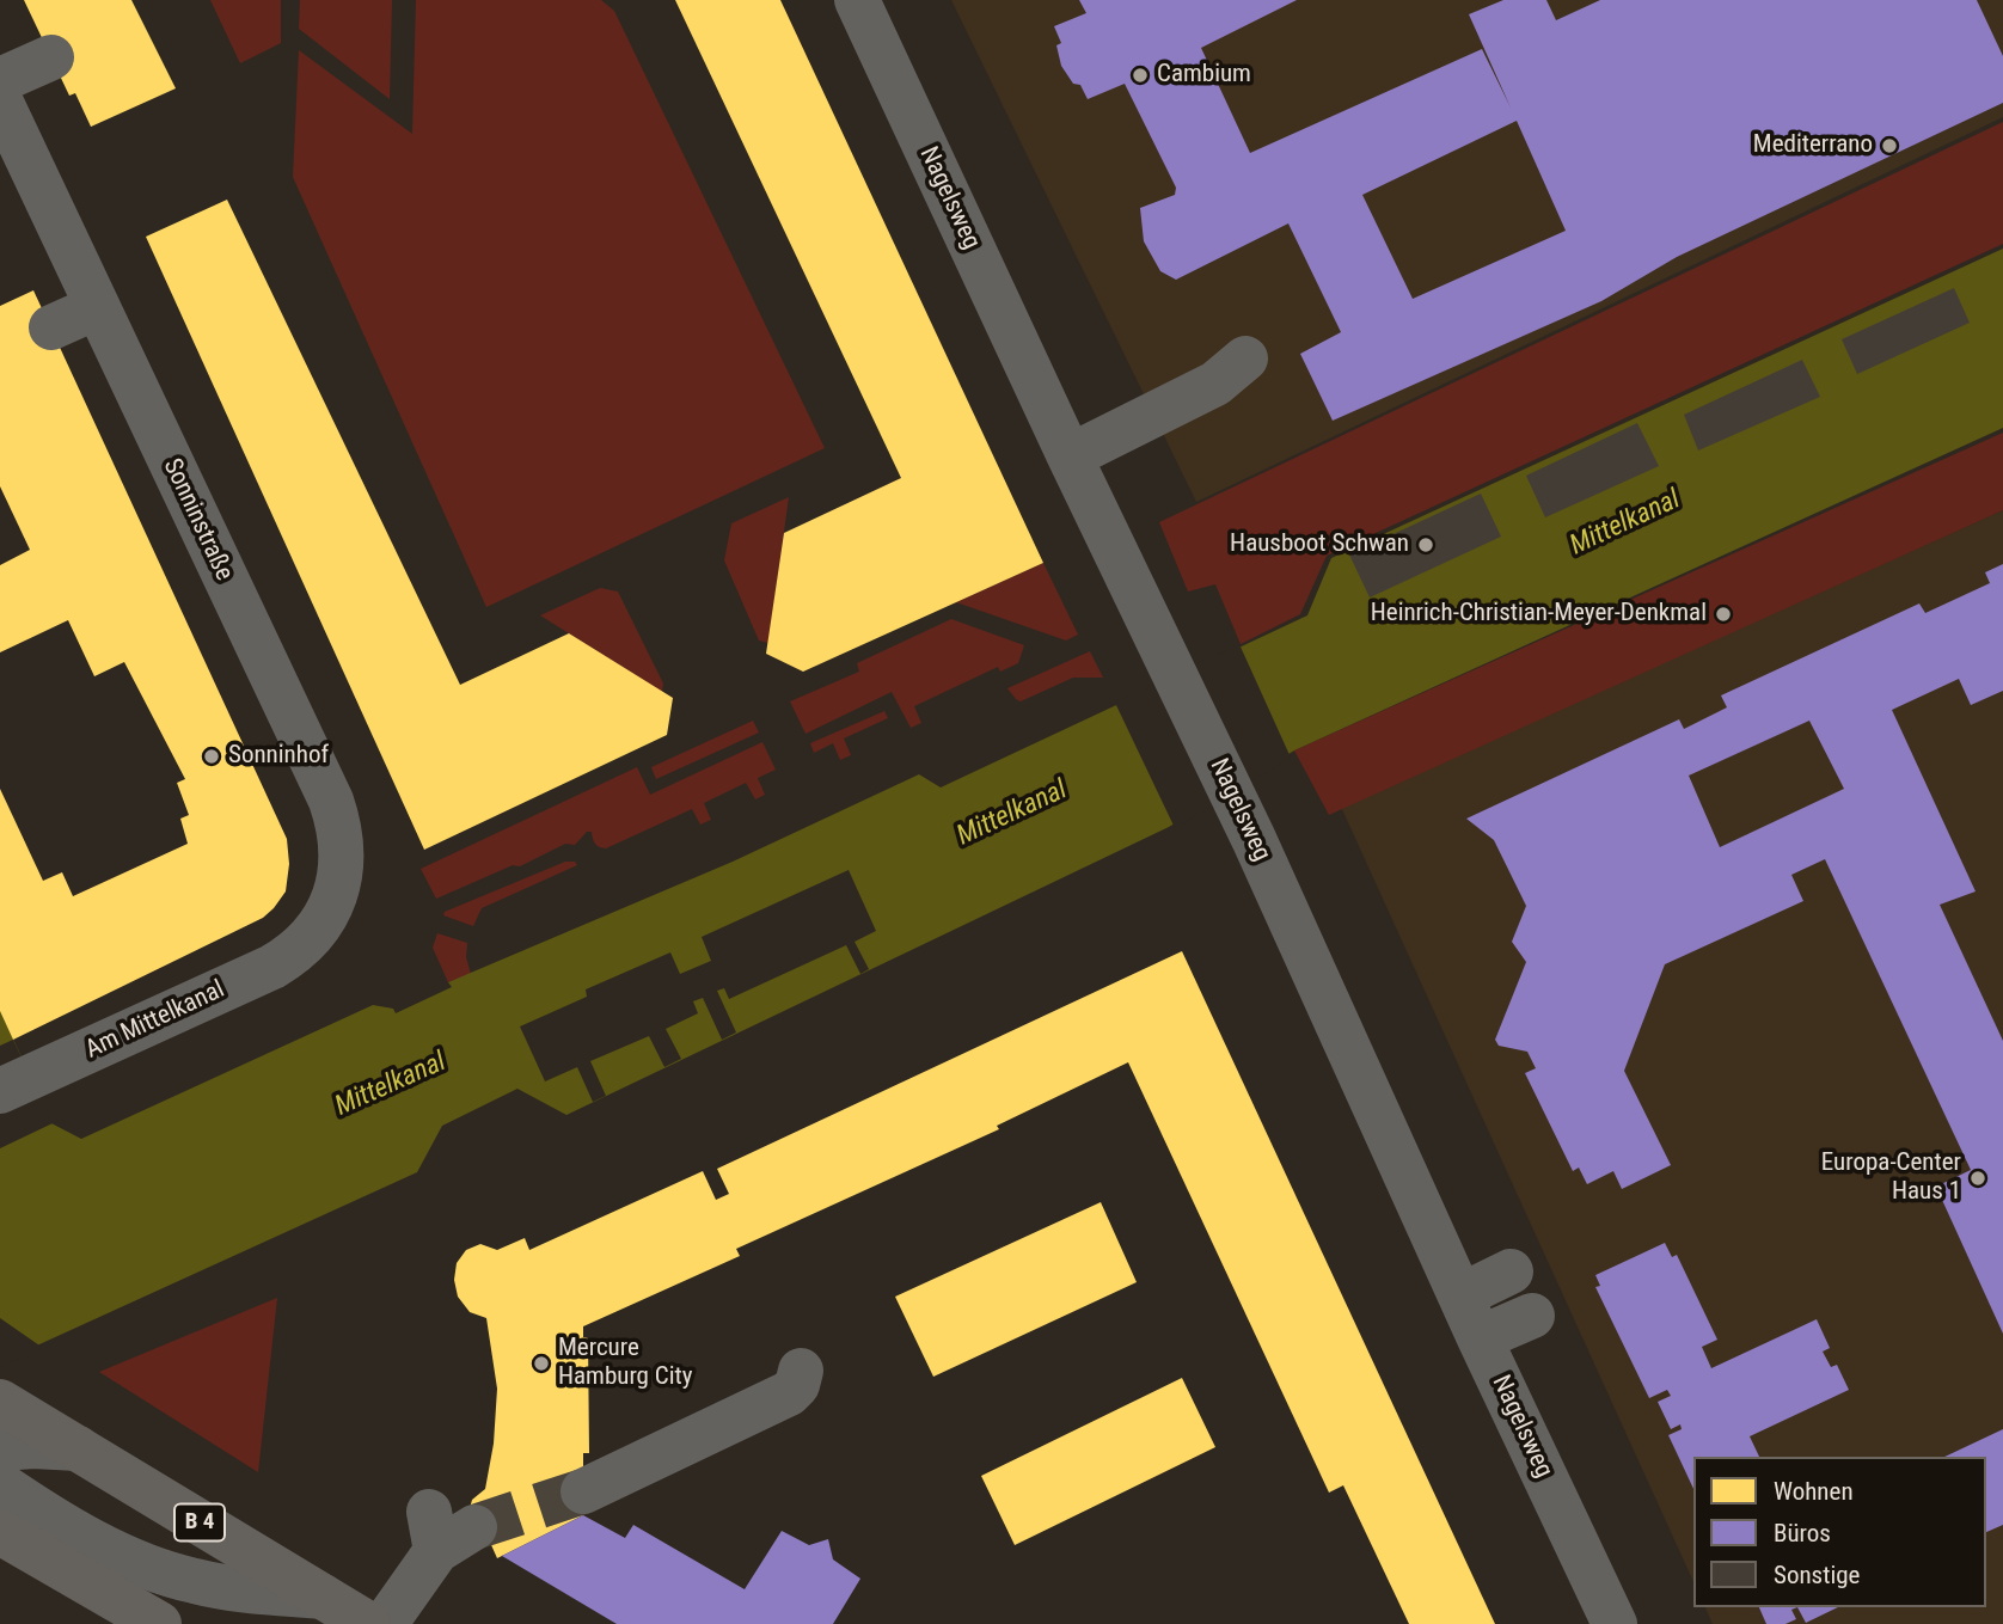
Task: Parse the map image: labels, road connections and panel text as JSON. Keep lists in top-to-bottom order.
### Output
{
  "streets": {
    "main road": ["B 4"],
    "street": ["Nagelsweg", "Sonninstraße", "Am Mittelkanal"]
  },
  "crossings": [
    ["Sonninstraße", "Am Mittelkanal"]
  ],
  "water": ["Mittelkanal"],
  "places": [
    "Cambium",
    "Mediterrano",
    "Hausboot Schwan",
    "Heinrich-Christian-Meyer-Denkmal",
    "Sonninhof",
    "Europa-Center Haus 1",
    "Mercure Hamburg City"
  ],
  "legend": ["Wohnen", "Büros", "Sonstige"]
}
